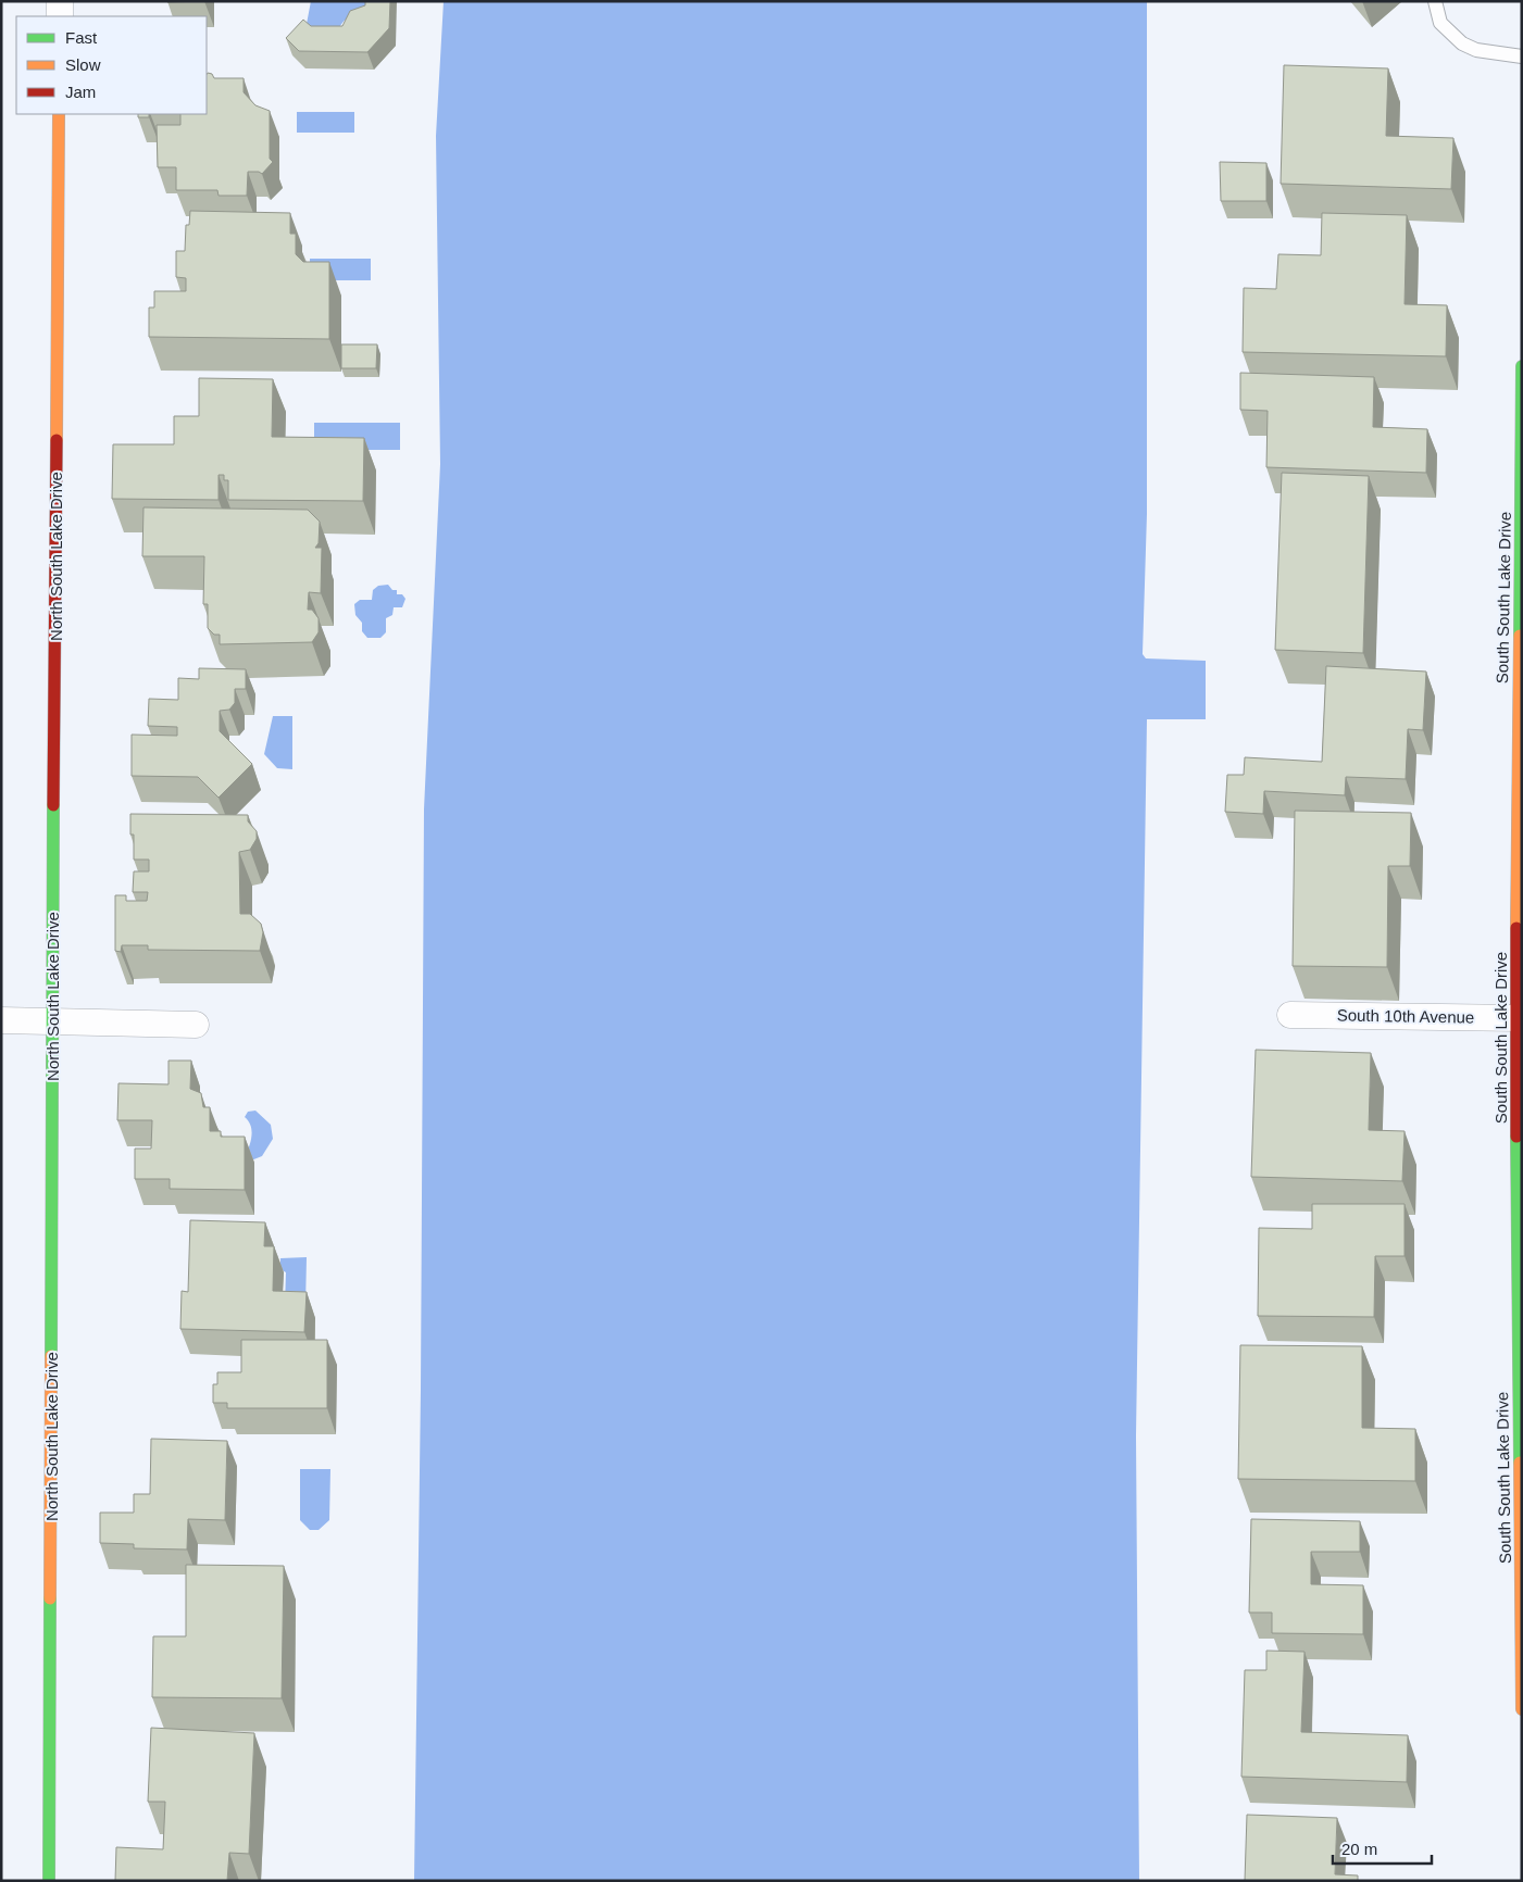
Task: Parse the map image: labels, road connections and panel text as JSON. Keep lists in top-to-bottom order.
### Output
{
  "streets": {
    "street": ["North South Lake Drive", "South South Lake Drive", "South 10th Avenue"]
  },
  "crossings": [
    ["South South Lake Drive", "South 10th Avenue"]
  ],
  "legend": ["Fast", "Slow", "Jam"],
  "scale_bar": "20 m"
}
